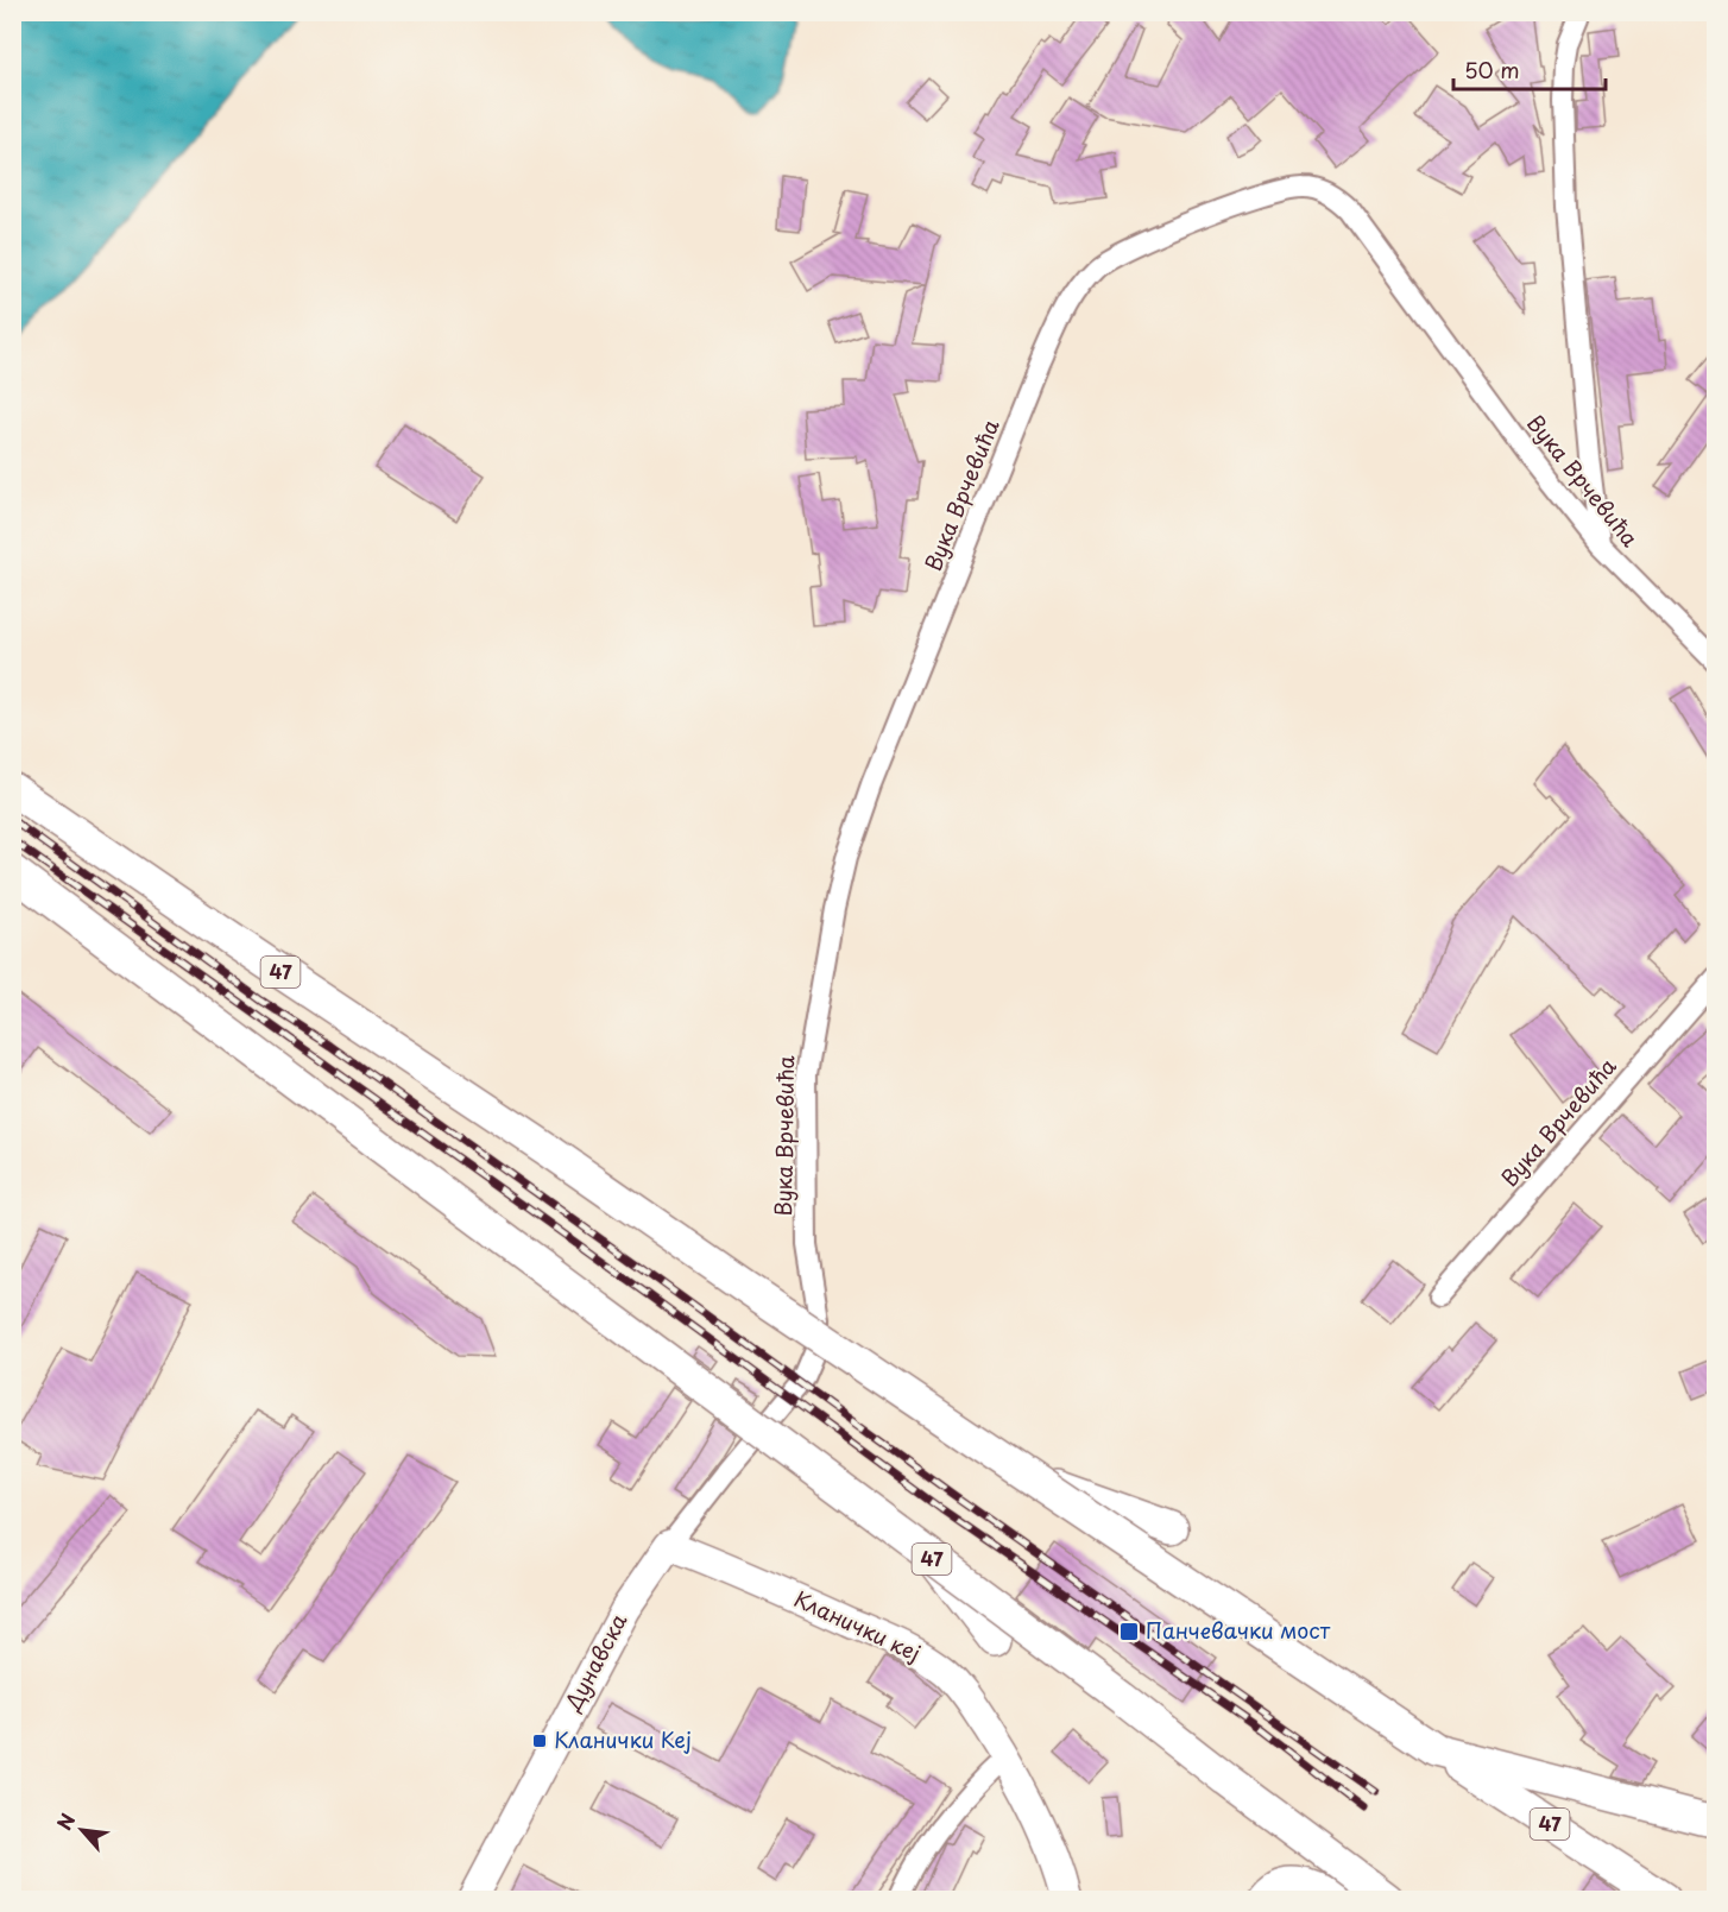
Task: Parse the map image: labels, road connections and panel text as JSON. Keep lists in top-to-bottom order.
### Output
{
  "streets": {
    "main road": ["47", "Кланички кеј", "Дунавска"],
    "street": ["Вука Врчевића"]
  },
  "crossings": [
    ["Вука Врчевића", "Кланички кеј"],
    ["Вука Врчевића", "Дунавска"],
    ["Кланички кеј", "Дунавска"]
  ],
  "places": {
    "transit": ["Панчевачки мост", "Кланички Кеј"]
  },
  "scale_bar": "50 m",
  "north": "top left"
}
